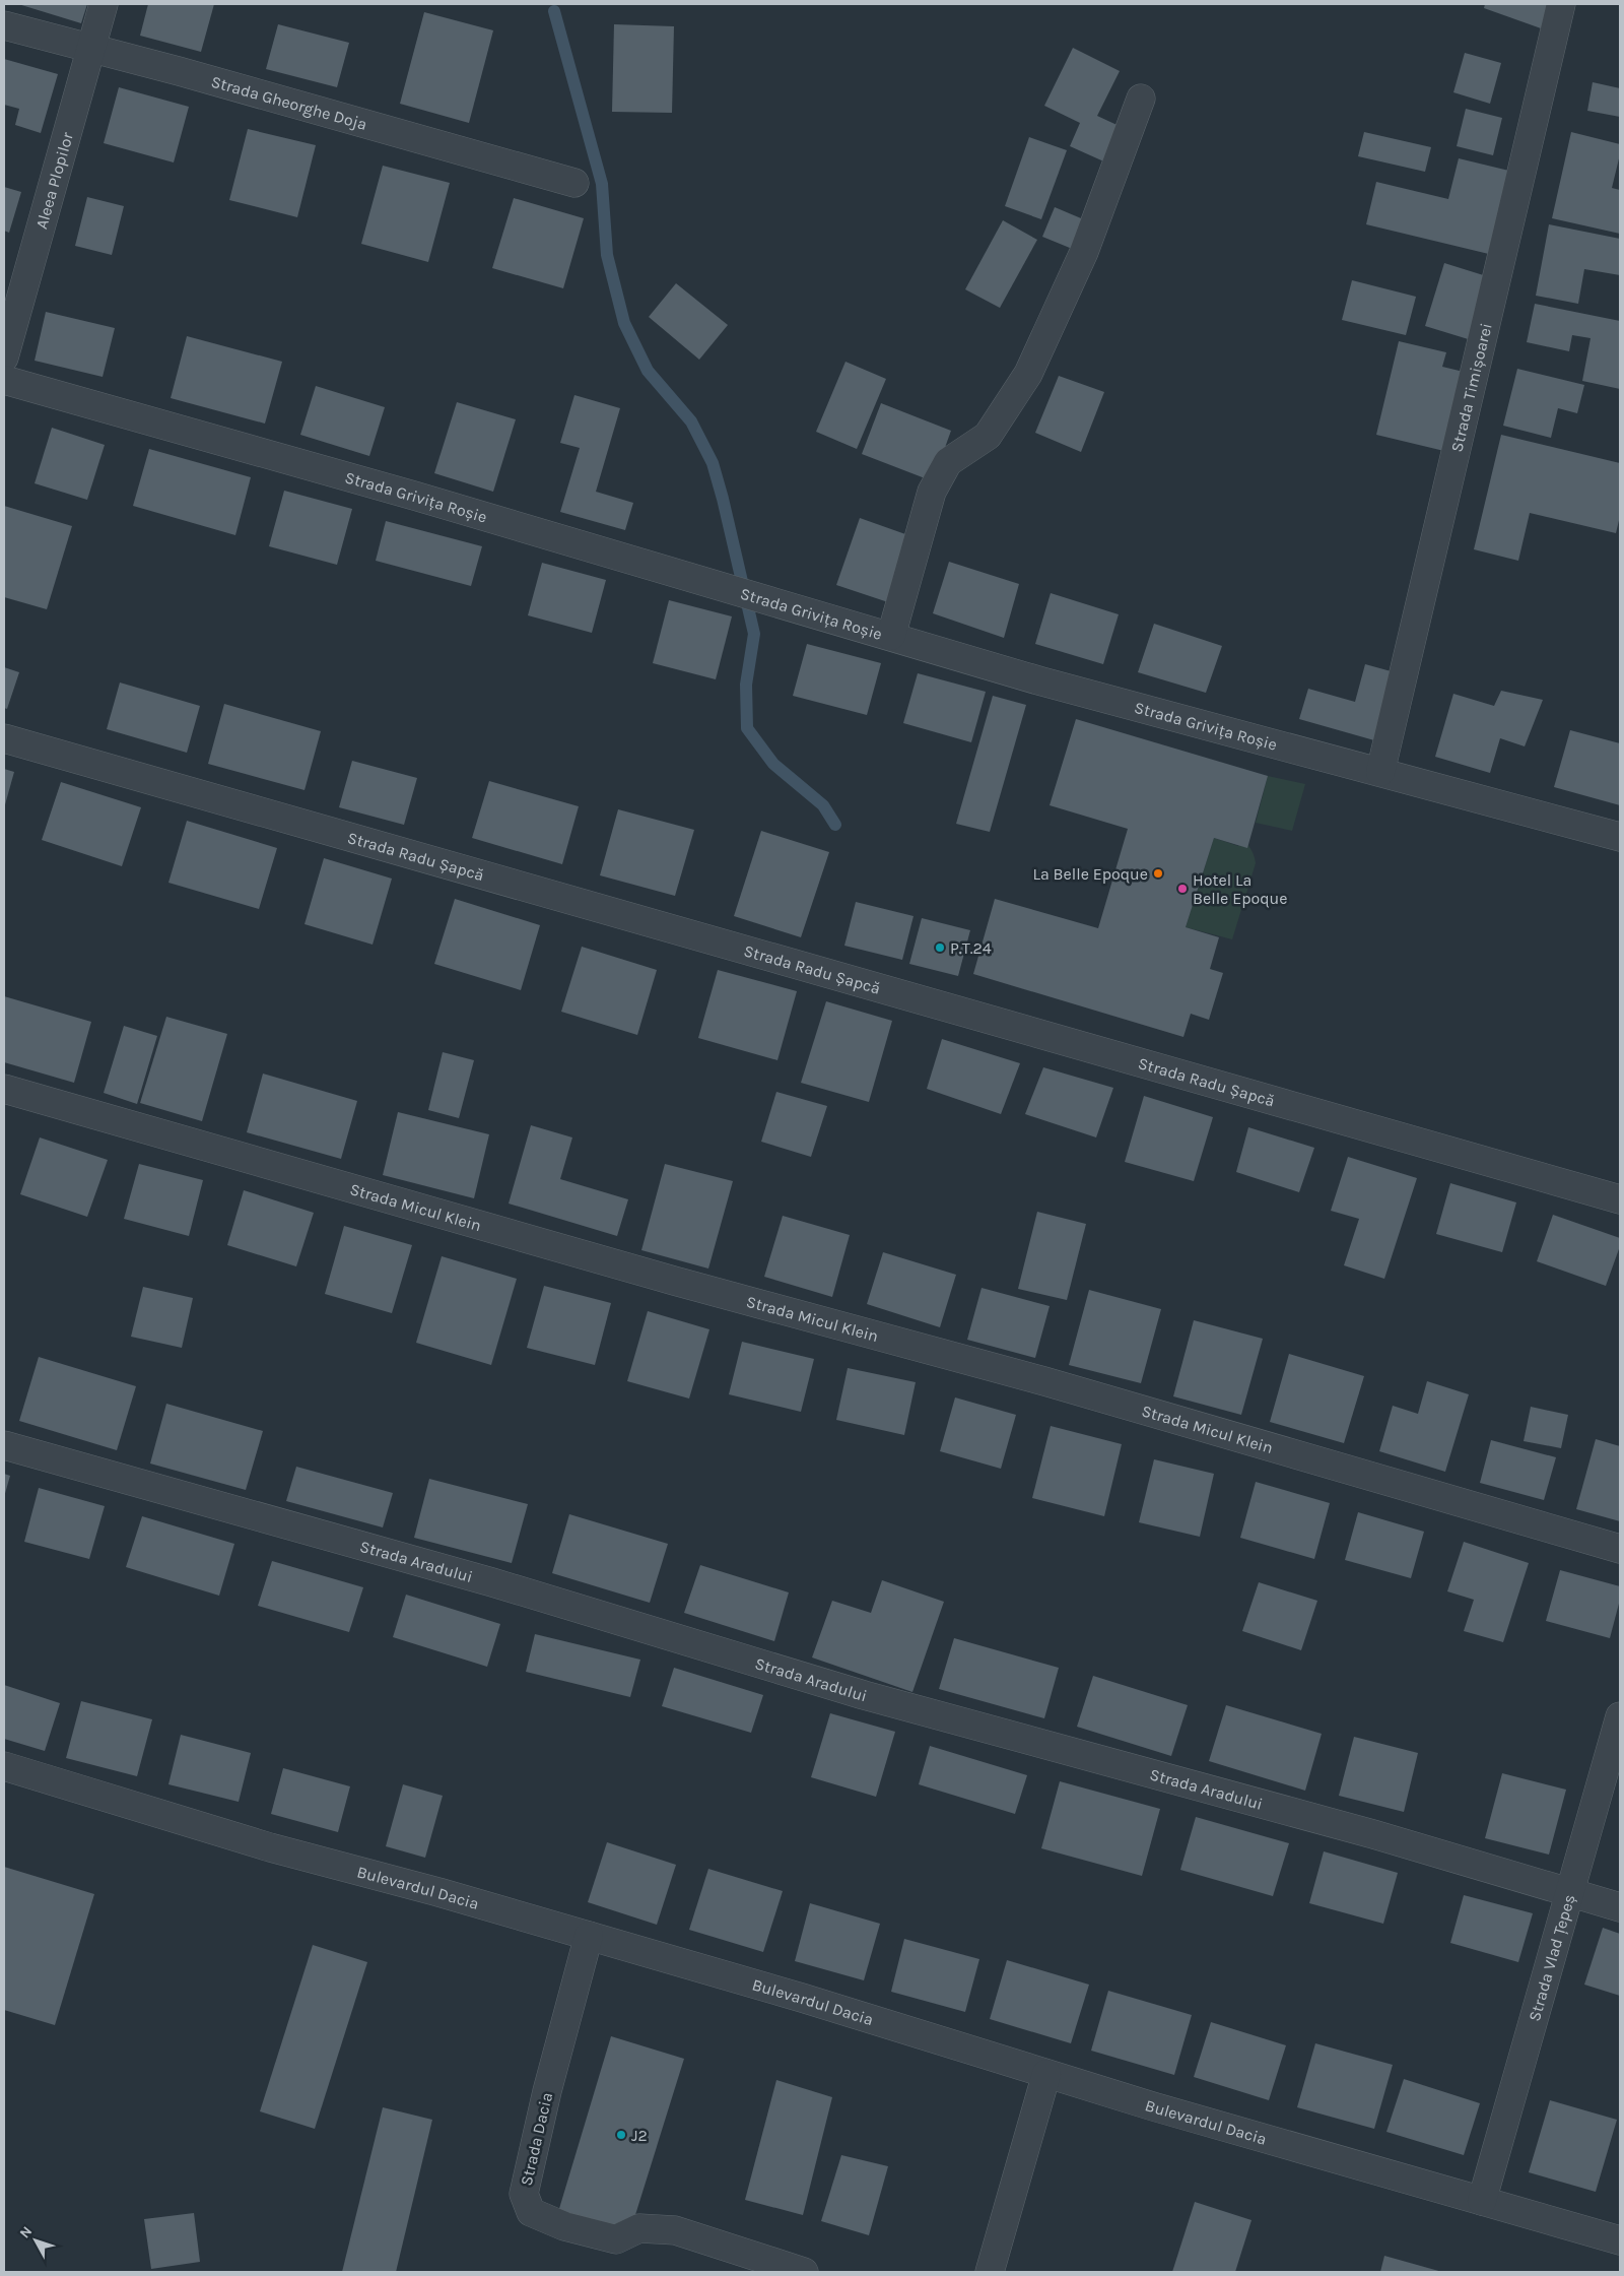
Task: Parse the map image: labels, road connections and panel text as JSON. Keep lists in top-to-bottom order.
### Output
{
  "streets": {
    "street": [
      "Strada Gheorghe Doja",
      "Aleea Plopilor",
      "Strada Timișoarei",
      "Strada Grivița Roșie",
      "Strada Radu Șapcă",
      "Strada Micul Klein",
      "Strada Aradului",
      "Bulevardul Dacia",
      "Strada Vlad Țepeș",
      "Strada Dacia"
    ]
  },
  "crossings": [
    ["Strada Gheorghe Doja", "Aleea Plopilor"],
    ["Strada Timișoarei", "Strada Grivița Roșie"],
    ["Strada Aradului", "Strada Vlad Țepeș"],
    ["Bulevardul Dacia", "Strada Vlad Țepeș"],
    ["Bulevardul Dacia", "Strada Dacia"]
  ],
  "places": [
    "La Belle Epoque",
    "Hotel La Belle Epoque",
    "P.T.24",
    "J2"
  ],
  "north": "top left"
}
